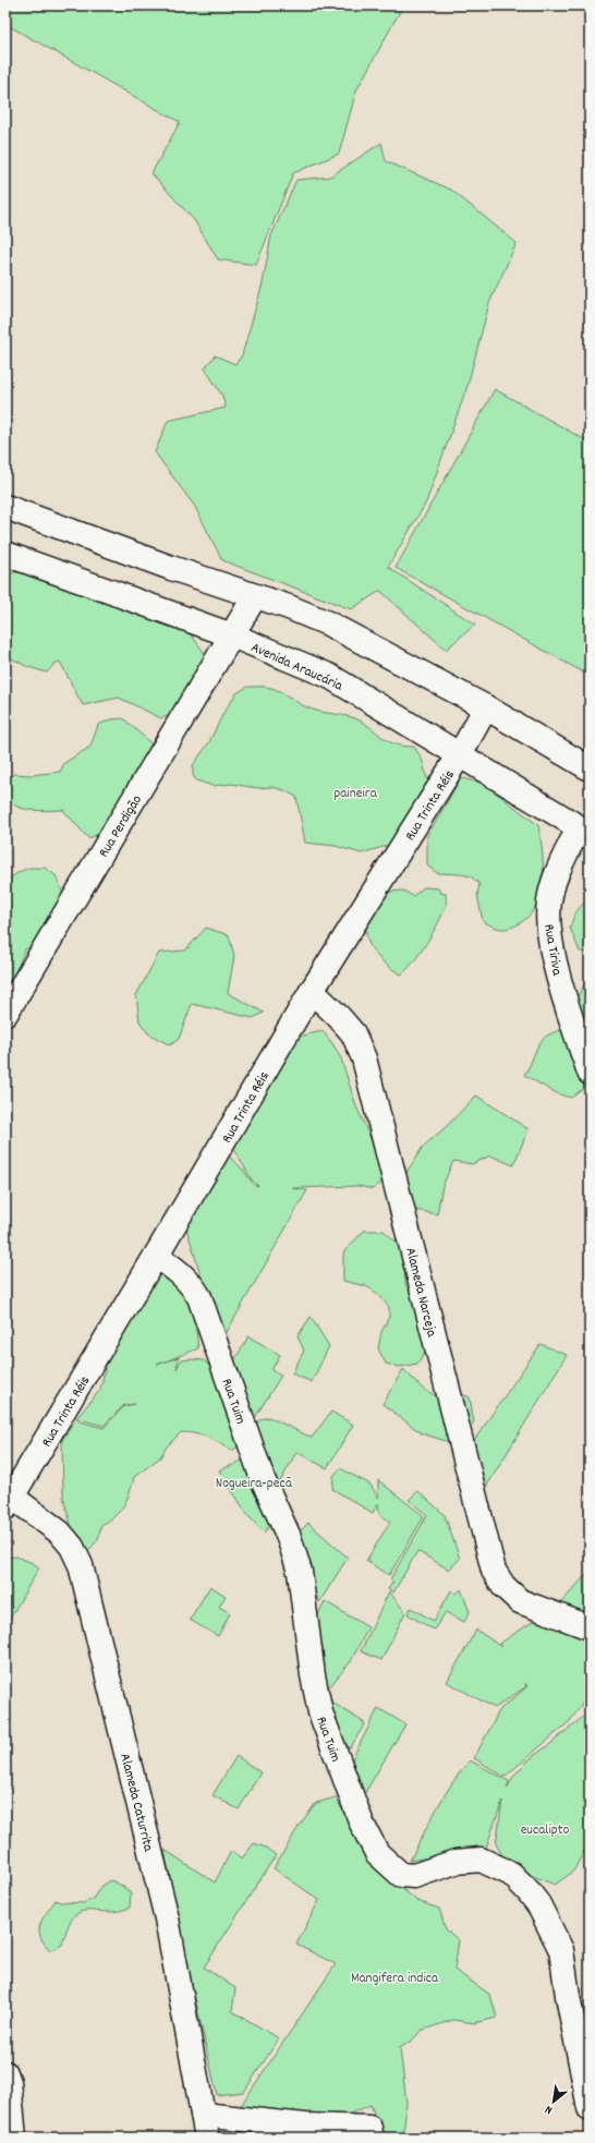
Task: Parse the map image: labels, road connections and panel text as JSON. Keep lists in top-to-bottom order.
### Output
{
  "streets": {
    "street": [
      "Avenida Araucária",
      "Rua Trinta Réis",
      "Rua Perdigão",
      "Rua Tiriva",
      "Alameda Narceja",
      "Rua Tuim",
      "Alameda Caturrita"
    ]
  },
  "crossings": [
    ["Avenida Araucária", "Rua Trinta Réis"],
    ["Avenida Araucária", "Rua Perdigão"],
    ["Avenida Araucária", "Rua Tiriva"],
    ["Rua Trinta Réis", "Alameda Narceja"],
    ["Rua Trinta Réis", "Rua Tuim"],
    ["Rua Trinta Réis", "Alameda Caturrita"]
  ],
  "parks": [
    "paineira",
    "Nogueira-pecã",
    "eucalipto",
    "Mangifera indica"
  ],
  "north": "bottom left"
}
